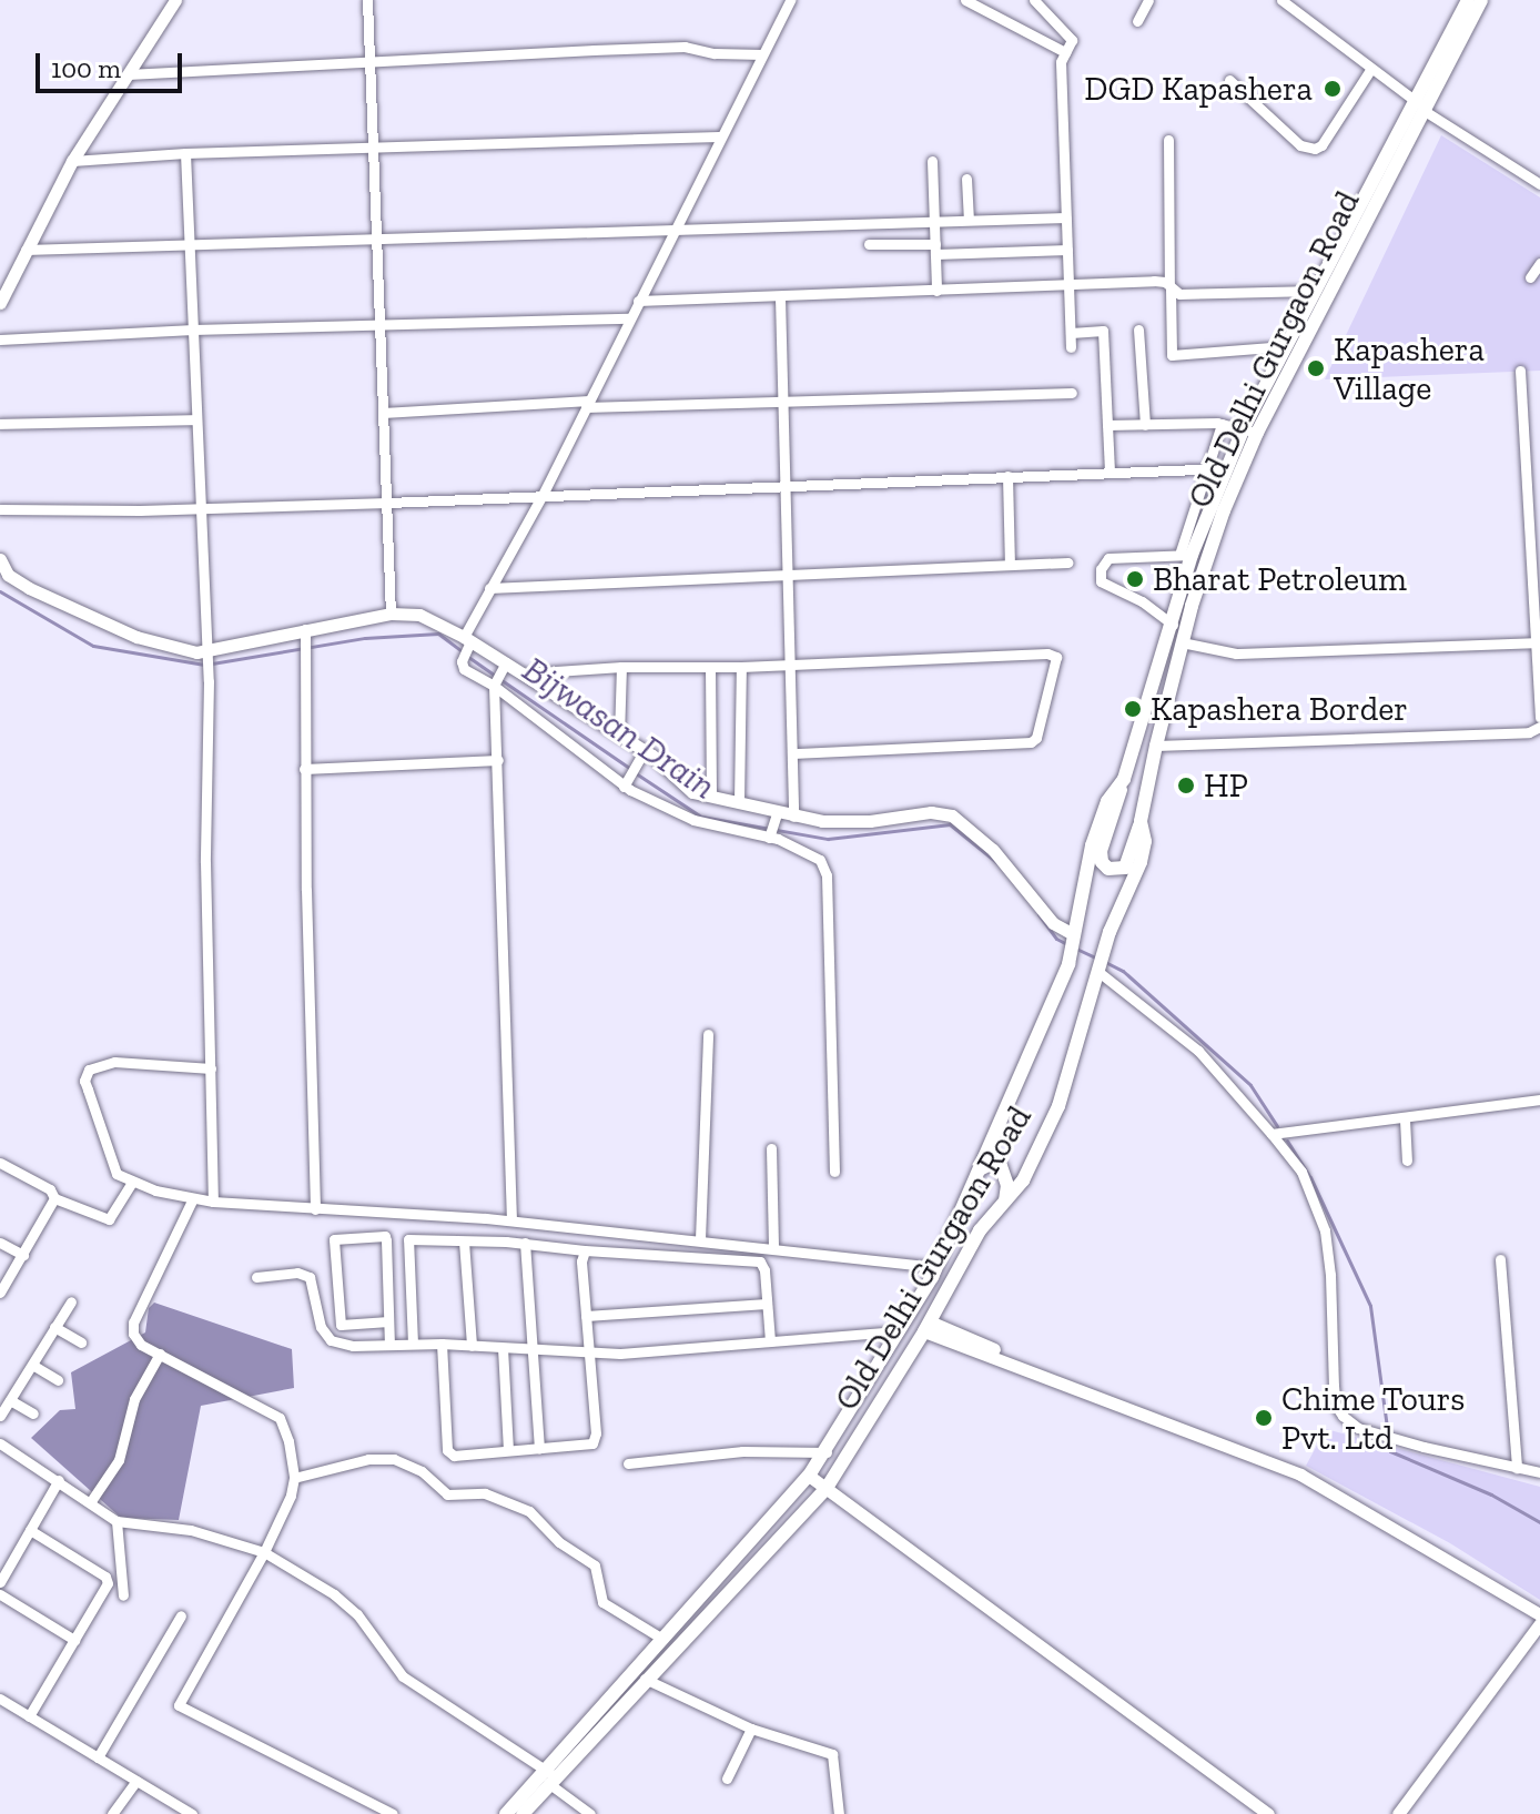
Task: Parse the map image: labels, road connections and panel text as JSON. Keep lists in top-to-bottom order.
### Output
{
  "streets": {
    "main road": ["Old Delhi Gurgaon Road"]
  },
  "water": ["Bijwasan Drain"],
  "places": [
    "DGD Kapashera",
    "Kapashera Village",
    "Bharat Petroleum",
    "Kapashera Border",
    "HP",
    "Chime Tours Pvt. Ltd"
  ],
  "scale_bar": "100 m"
}
